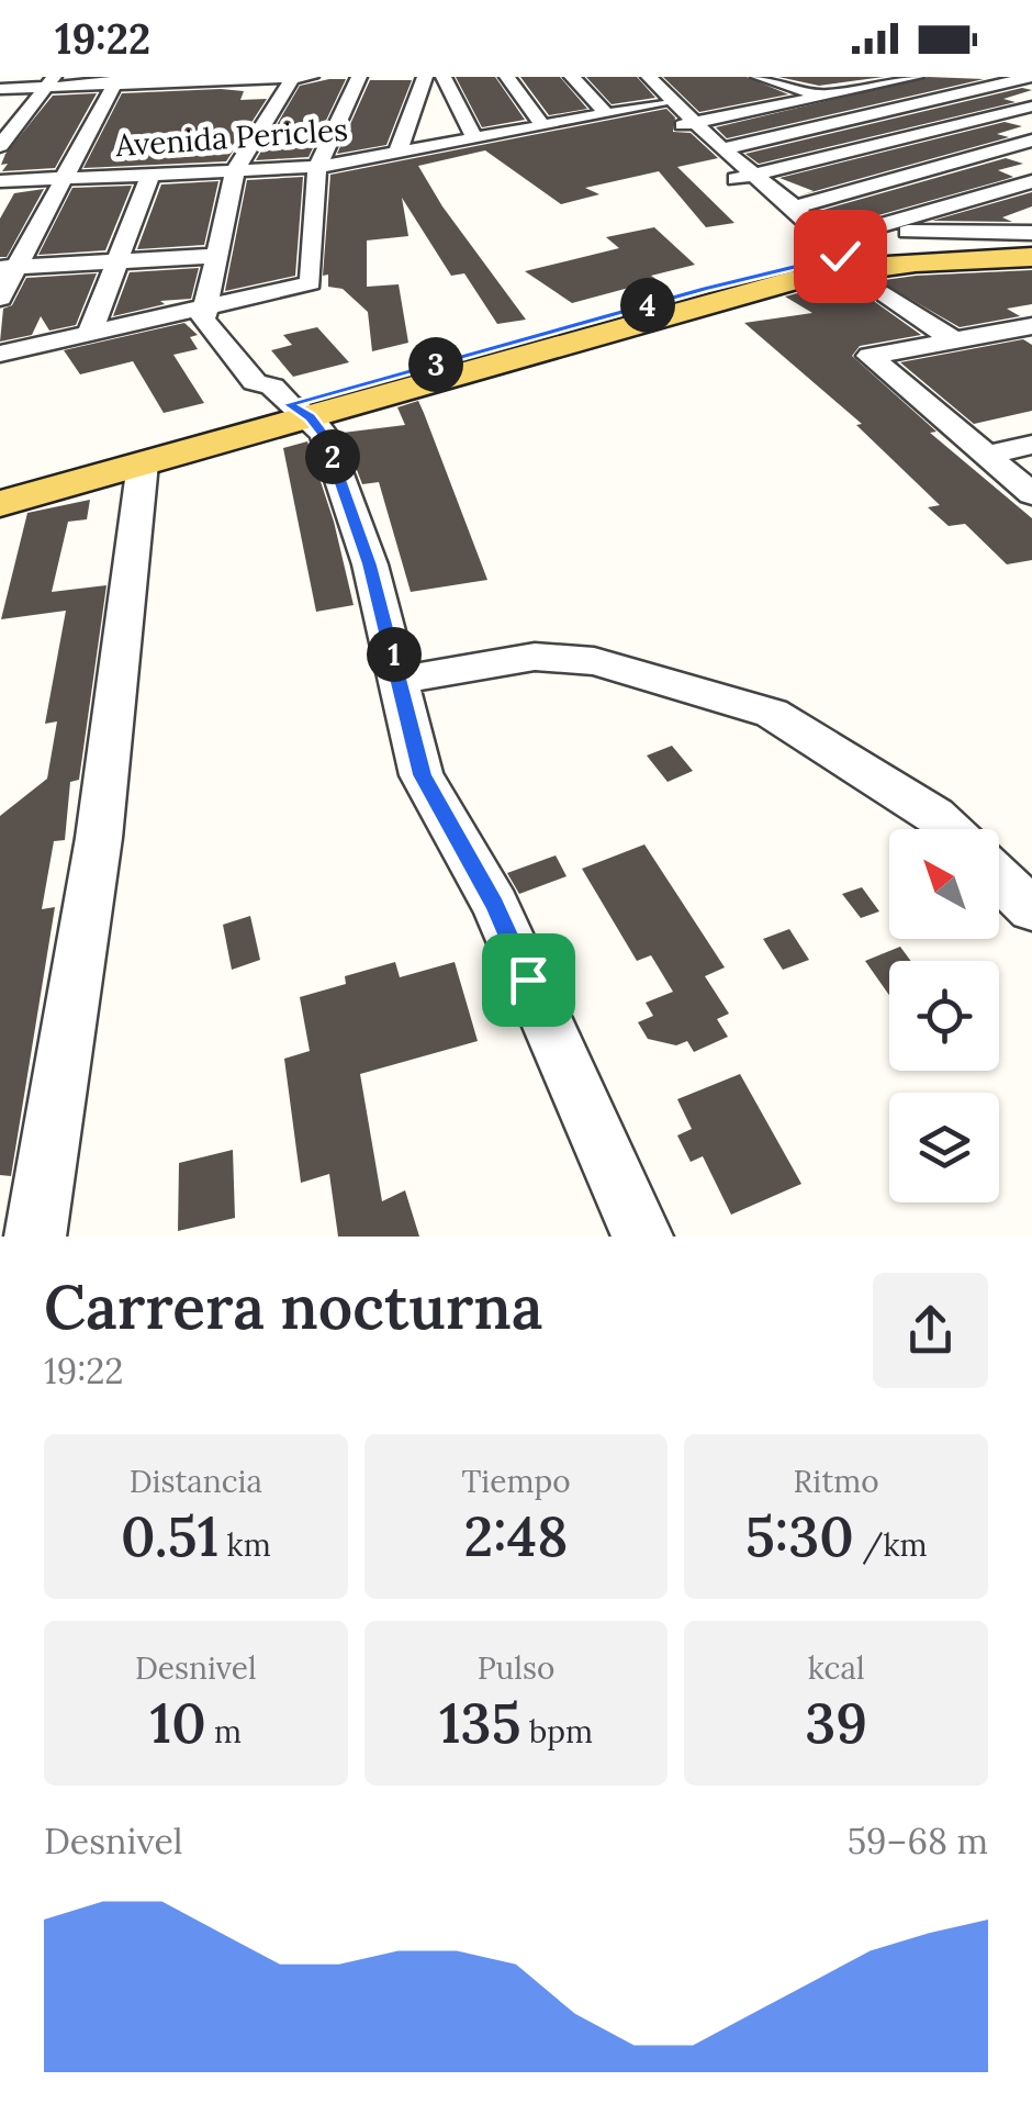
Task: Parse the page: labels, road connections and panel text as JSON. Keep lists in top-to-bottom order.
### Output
{
  "streets": {
    "street": ["Avenida Pericles"]
  },
  "north": "top left",
  "page": {
    "status": "19:22",
    "pins": [
      "4",
      "3",
      "2",
      "1"
    ],
    "heading": ["Carrera nocturna", "19:22"],
    "stats": [
      ["Distancia", "0.51 km"],
      ["Tiempo", "2:48"],
      ["Ritmo", "5:30 /km"],
      ["Desnivel", "10 m"],
      ["Pulso", "135 bpm"],
      ["kcal", "39"]
    ],
    "chart": ["Desnivel", "59–68 m"]
  }
}
